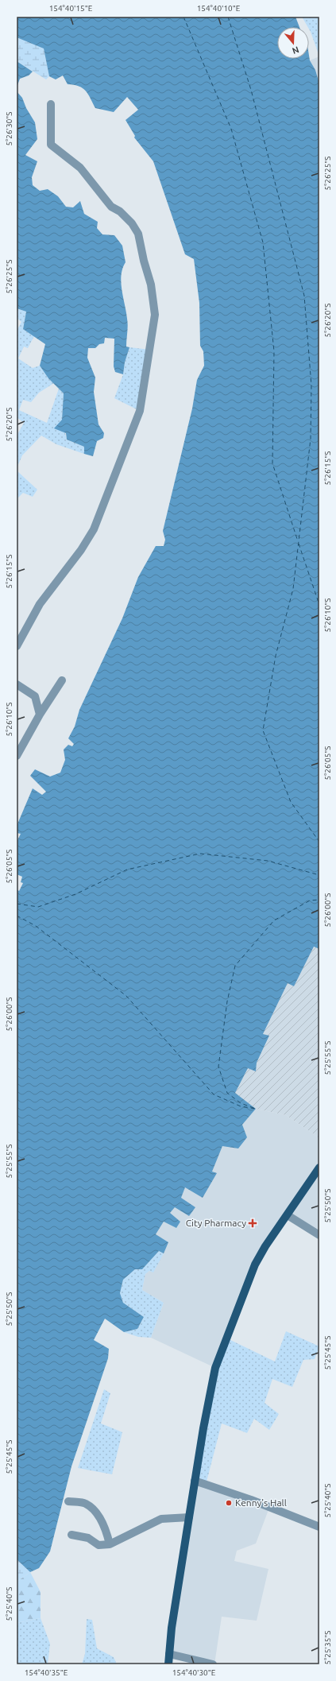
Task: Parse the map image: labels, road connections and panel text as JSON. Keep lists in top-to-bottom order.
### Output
{
  "places": {
    "health": ["City Pharmacy"],
    "other": ["Kenny's Hall"]
  },
  "north": "bottom",
  "coordinates": [
    "154°40'15\"E",
    "154°40'10\"E",
    "5°26'30\"S",
    "5°26'25\"S",
    "5°26'20\"S",
    "5°26'15\"S",
    "5°26'10\"S",
    "5°26'05\"S",
    "5°26'00\"S",
    "5°25'55\"S",
    "5°25'50\"S",
    "5°25'45\"S",
    "5°25'40\"S",
    "5°25'35\"S",
    "154°40'35\"E",
    "154°40'30\"E"
  ]
}
